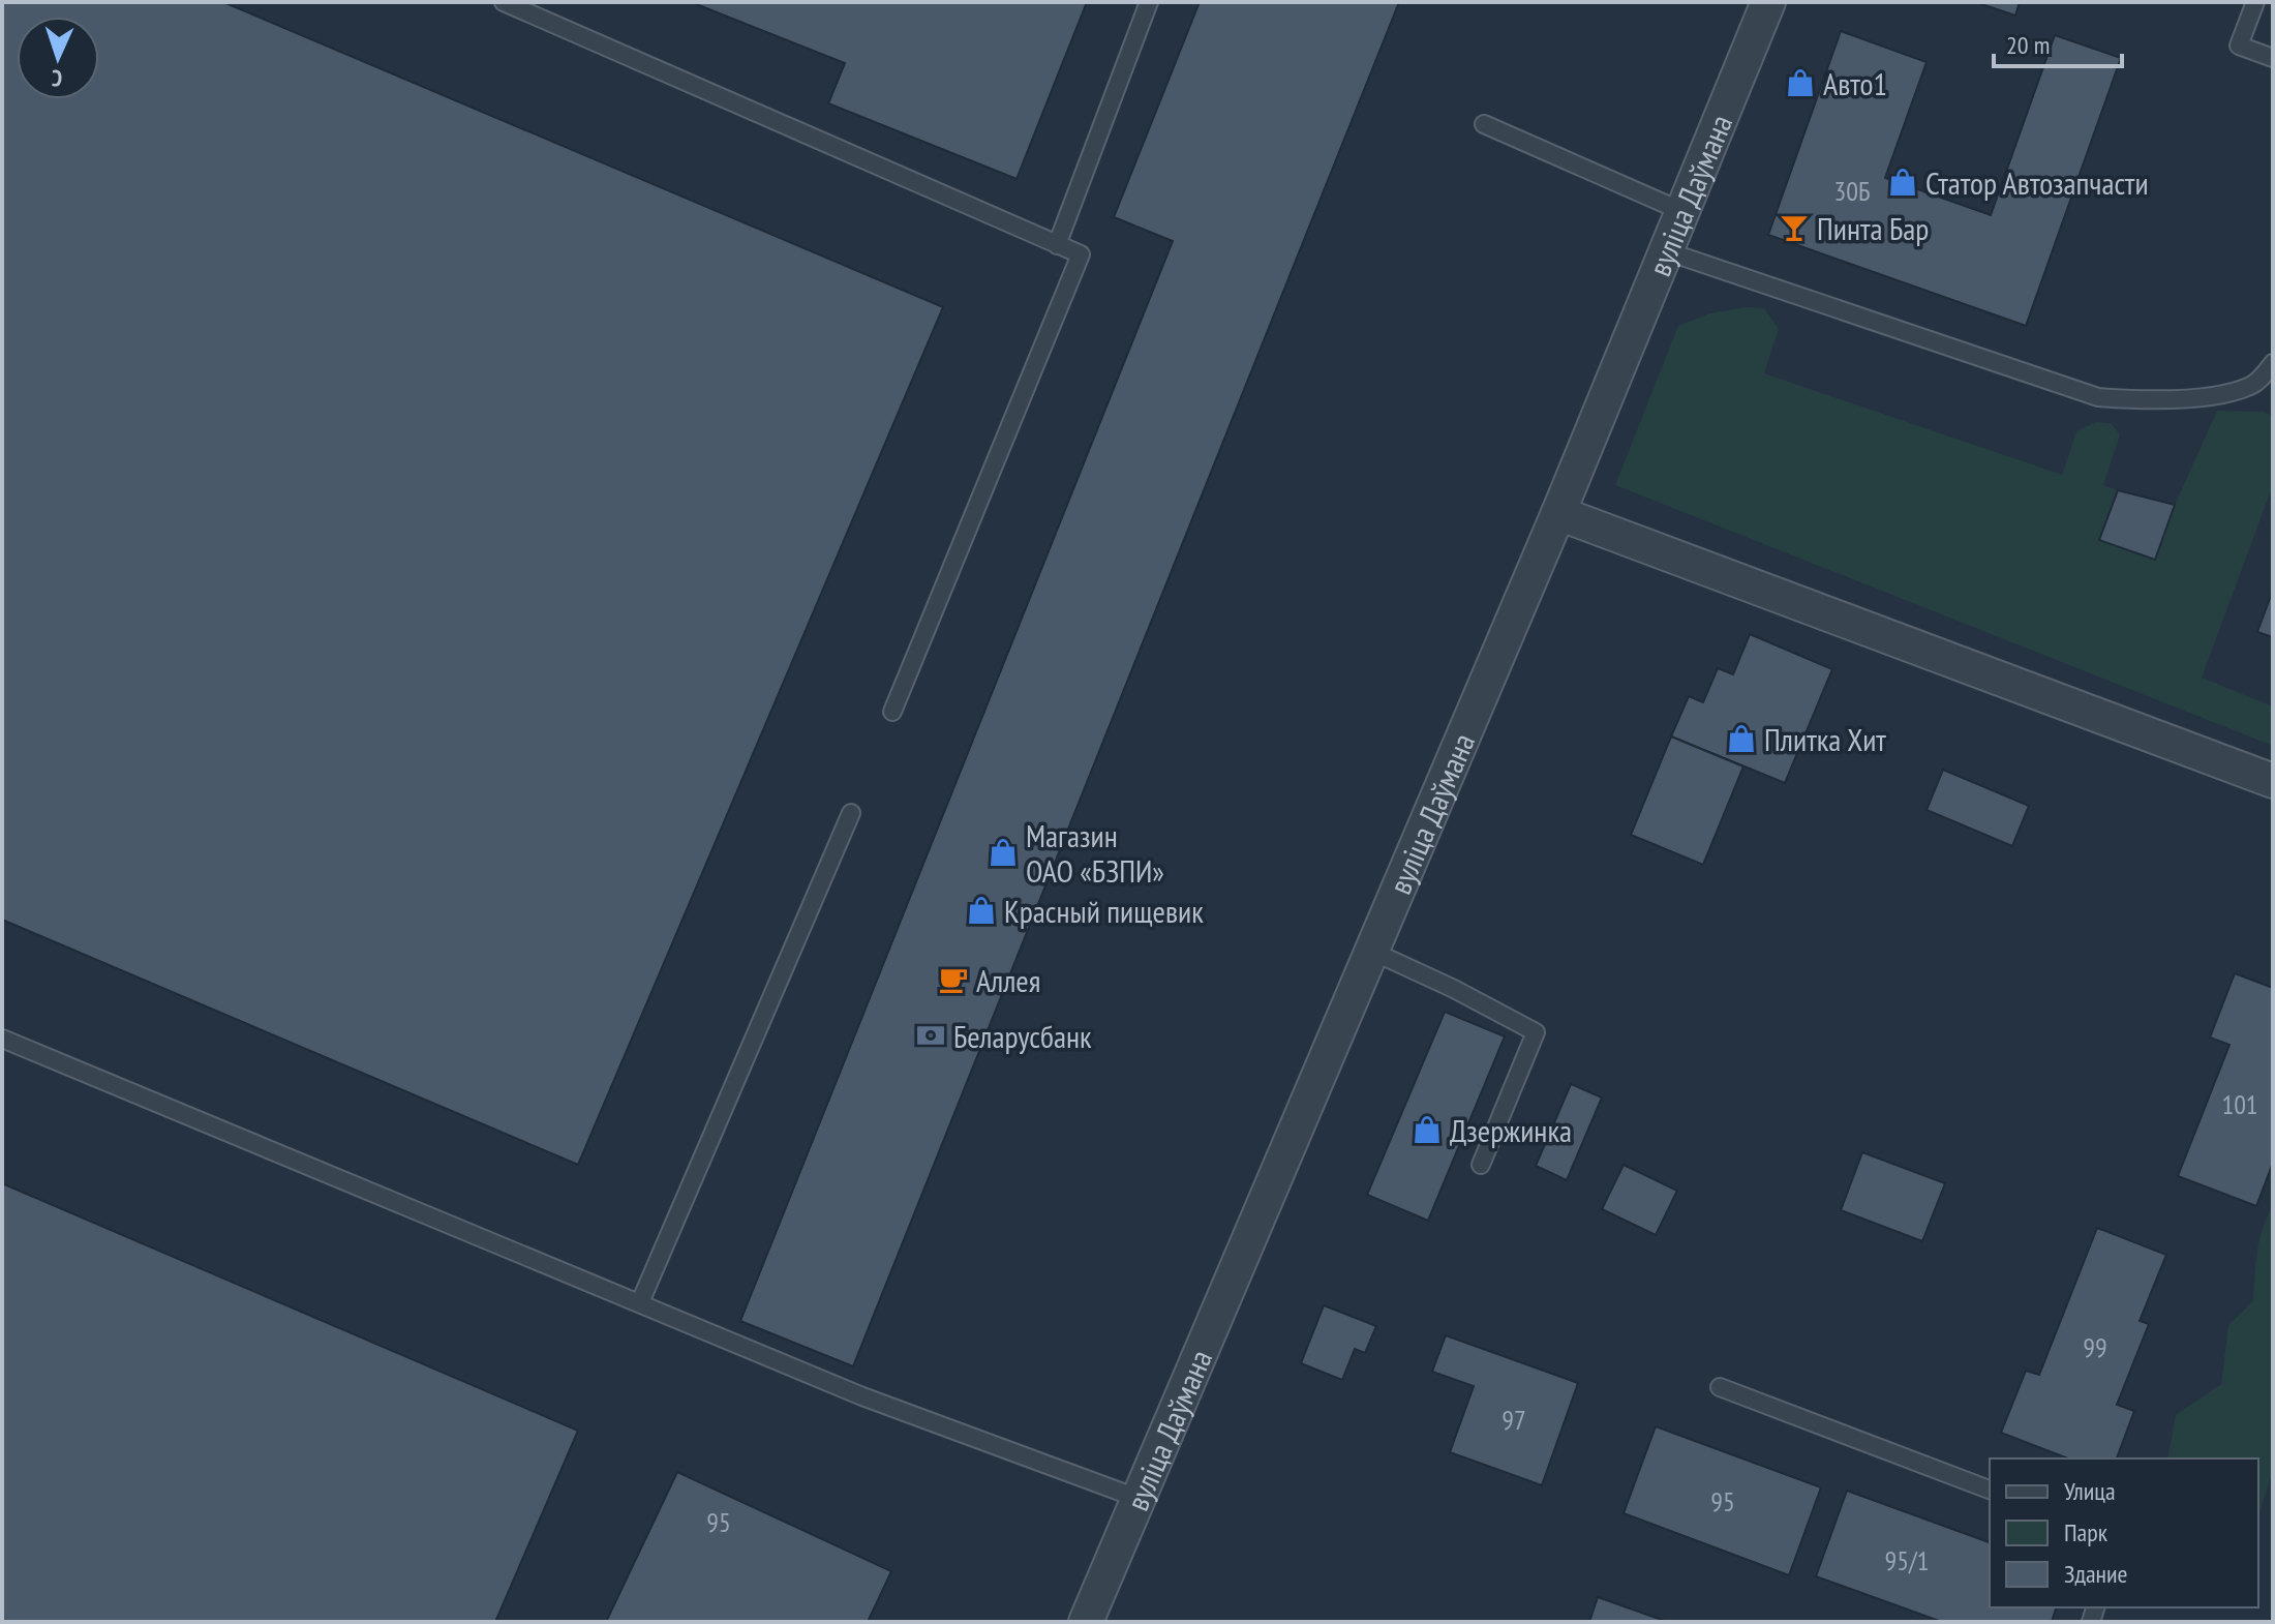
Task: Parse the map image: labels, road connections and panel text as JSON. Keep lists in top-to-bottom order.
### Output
{
  "streets": {
    "street": ["вуліца Даўмана"]
  },
  "places": {
    "shop": [
      "Авто1",
      "Статор Автозапчасти",
      "Плитка Хит",
      "Магазин ОАО «БЗПИ»",
      "Красный пищевик",
      "Дзержинка"
    ],
    "bar": ["Пинта Бар"],
    "cafe": ["Аллея"],
    "bank": ["Беларусбанк"]
  },
  "house_numbers": [
    "30Б",
    "101",
    "99",
    "97",
    "95",
    "95",
    "95/1"
  ],
  "legend": ["Улица", "Парк", "Здание"],
  "scale_bar": "20 m",
  "north": "bottom"
}
